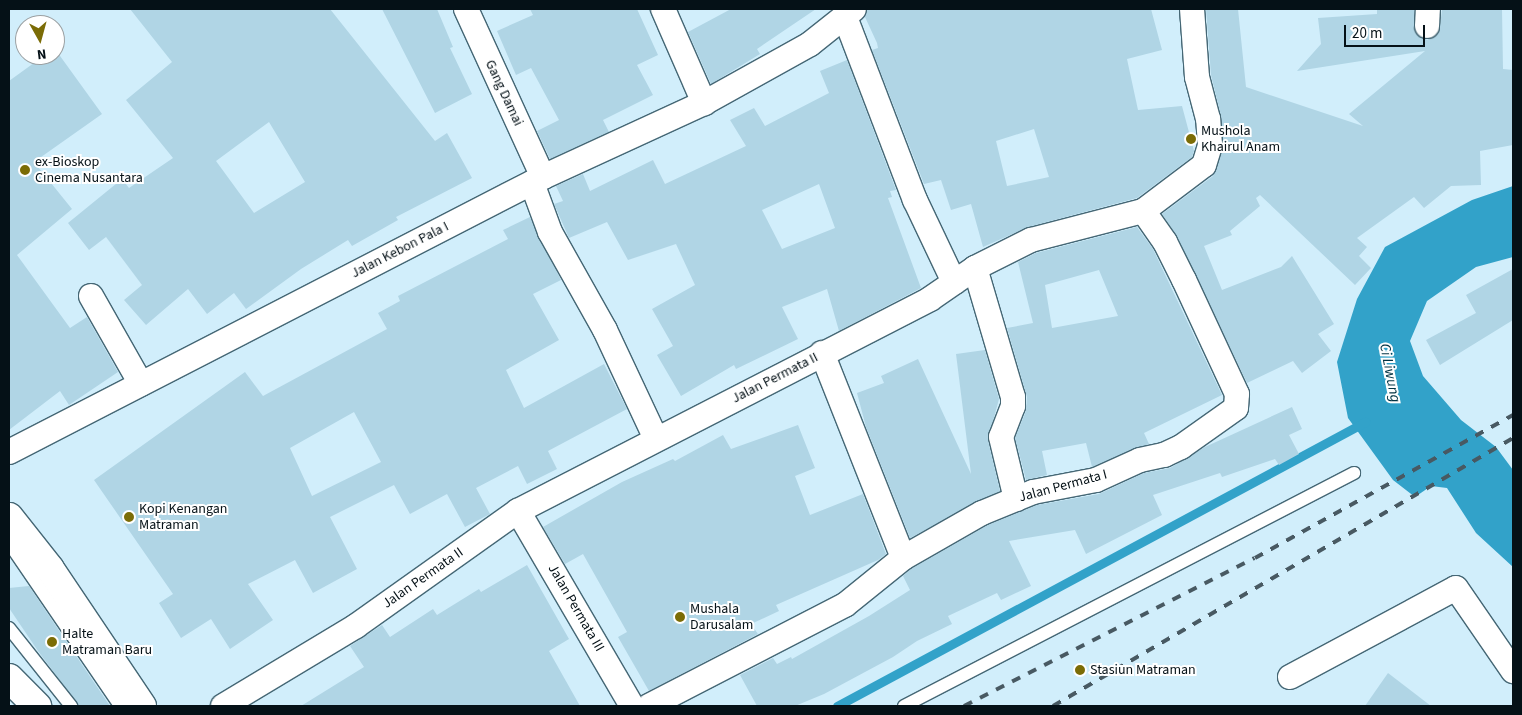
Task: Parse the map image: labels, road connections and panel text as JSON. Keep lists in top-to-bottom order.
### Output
{
  "streets": {
    "street": [
      "Gang Damai",
      "Jalan Kebon Pala I",
      "Jalan Permata II",
      "Jalan Permata I",
      "Jalan Permata III"
    ]
  },
  "crossings": [
    ["Gang Damai", "Jalan Kebon Pala I"],
    ["Gang Damai", "Jalan Permata II"],
    ["Jalan Permata II", "Jalan Permata I"],
    ["Jalan Permata II", "Jalan Permata III"]
  ],
  "water": ["Ci Liwung"],
  "places": [
    "Mushola Khairul Anam",
    "ex-Bioskop Cinema Nusantara",
    "Kopi Kenangan Matraman",
    "Mushala Darusalam",
    "Halte Matraman Baru",
    "Stasiun Matraman"
  ],
  "scale_bar": "20 m",
  "north": "bottom"
}
